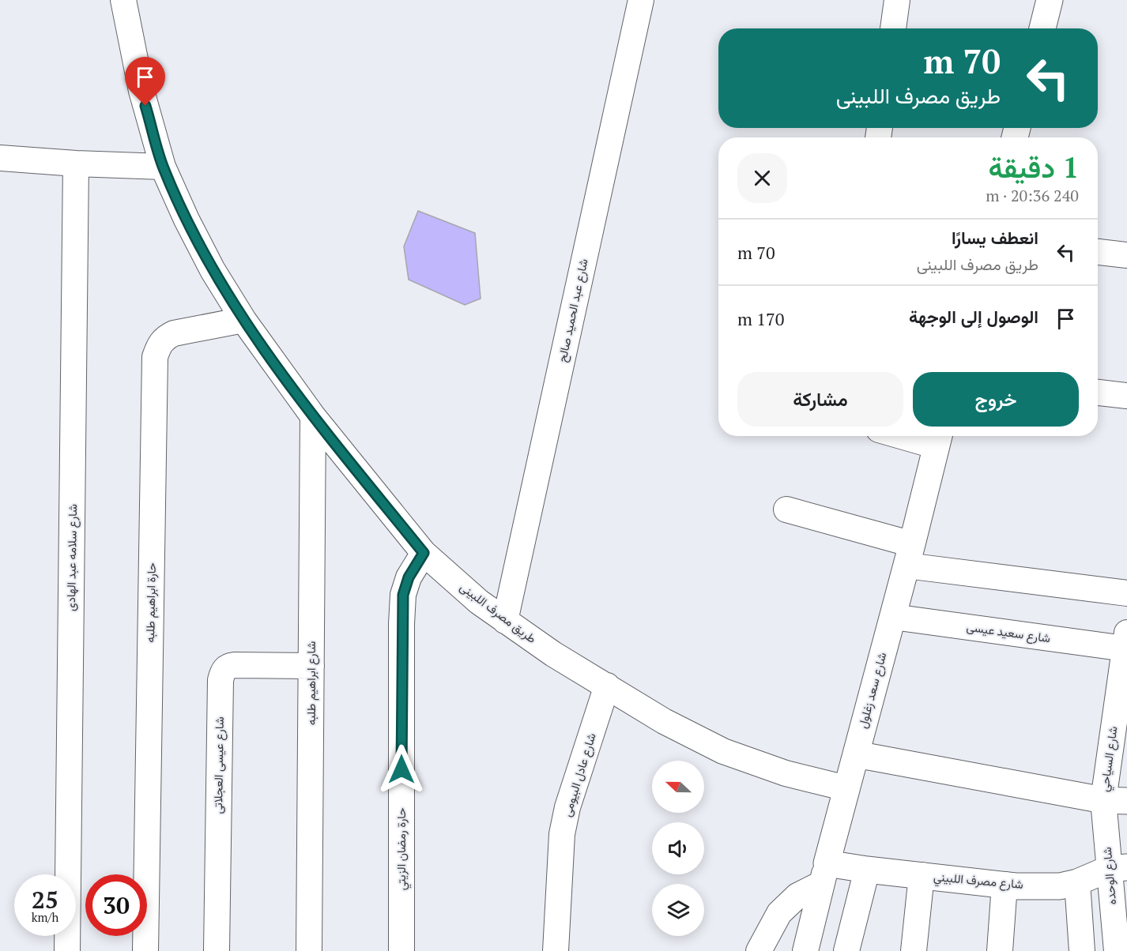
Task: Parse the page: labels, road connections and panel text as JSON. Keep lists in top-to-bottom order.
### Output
{
  "streets": {
    "main road": ["شارع سعد زغلول", "شارع مصرف اللبيني"],
    "street": [
      "شارع عبد الحميد صالح",
      "شارع سلامه عبد الهادى",
      "حارة ابراهيم طلبه",
      "طريق مصرف اللبينى",
      "شارع سعيد عيسى",
      "شارع ابراهيم طلبه",
      "شارع السياحي",
      "شارع عيسى العجلاتى",
      "شارع عادل البيومى",
      "حارة رمضان الزيتي",
      "شارع الوحده"
    ]
  },
  "crossings": [
    ["شارع عبد الحميد صالح", "طريق مصرف اللبينى"],
    ["حارة ابراهيم طلبه", "طريق مصرف اللبينى"],
    ["طريق مصرف اللبينى", "شارع ابراهيم طلبه"],
    ["طريق مصرف اللبينى", "شارع سعد زغلول"],
    ["طريق مصرف اللبينى", "شارع عادل البيومى"],
    ["طريق مصرف اللبينى", "حارة رمضان الزيتي"],
    ["شارع سعيد عيسى", "شارع سعد زغلول"],
    ["شارع سعيد عيسى", "شارع السياحي"],
    ["شارع ابراهيم طلبه", "شارع عيسى العجلاتى"],
    ["شارع سعد زغلول", "شارع مصرف اللبيني"],
    ["شارع السياحي", "شارع الوحده"],
    ["شارع الوحده", "شارع مصرف اللبيني"]
  ],
  "north": "left",
  "page": {
    "turn": ["70 m", "طريق مصرف اللبينى"],
    "heading": ["1 دقيقة", "240 m · 20:36"],
    "list": [
      {
        "name": "انعطف يسارًا",
        "note": "طريق مصرف اللبينى",
        "value": "70 m"
      },
      {
        "name": "الوصول إلى الوجهة",
        "value": "170 m"
      }
    ],
    "buttons": ["خروج", "مشاركة"],
    "speed": "25 km/h",
    "limit": "30"
  }
}
